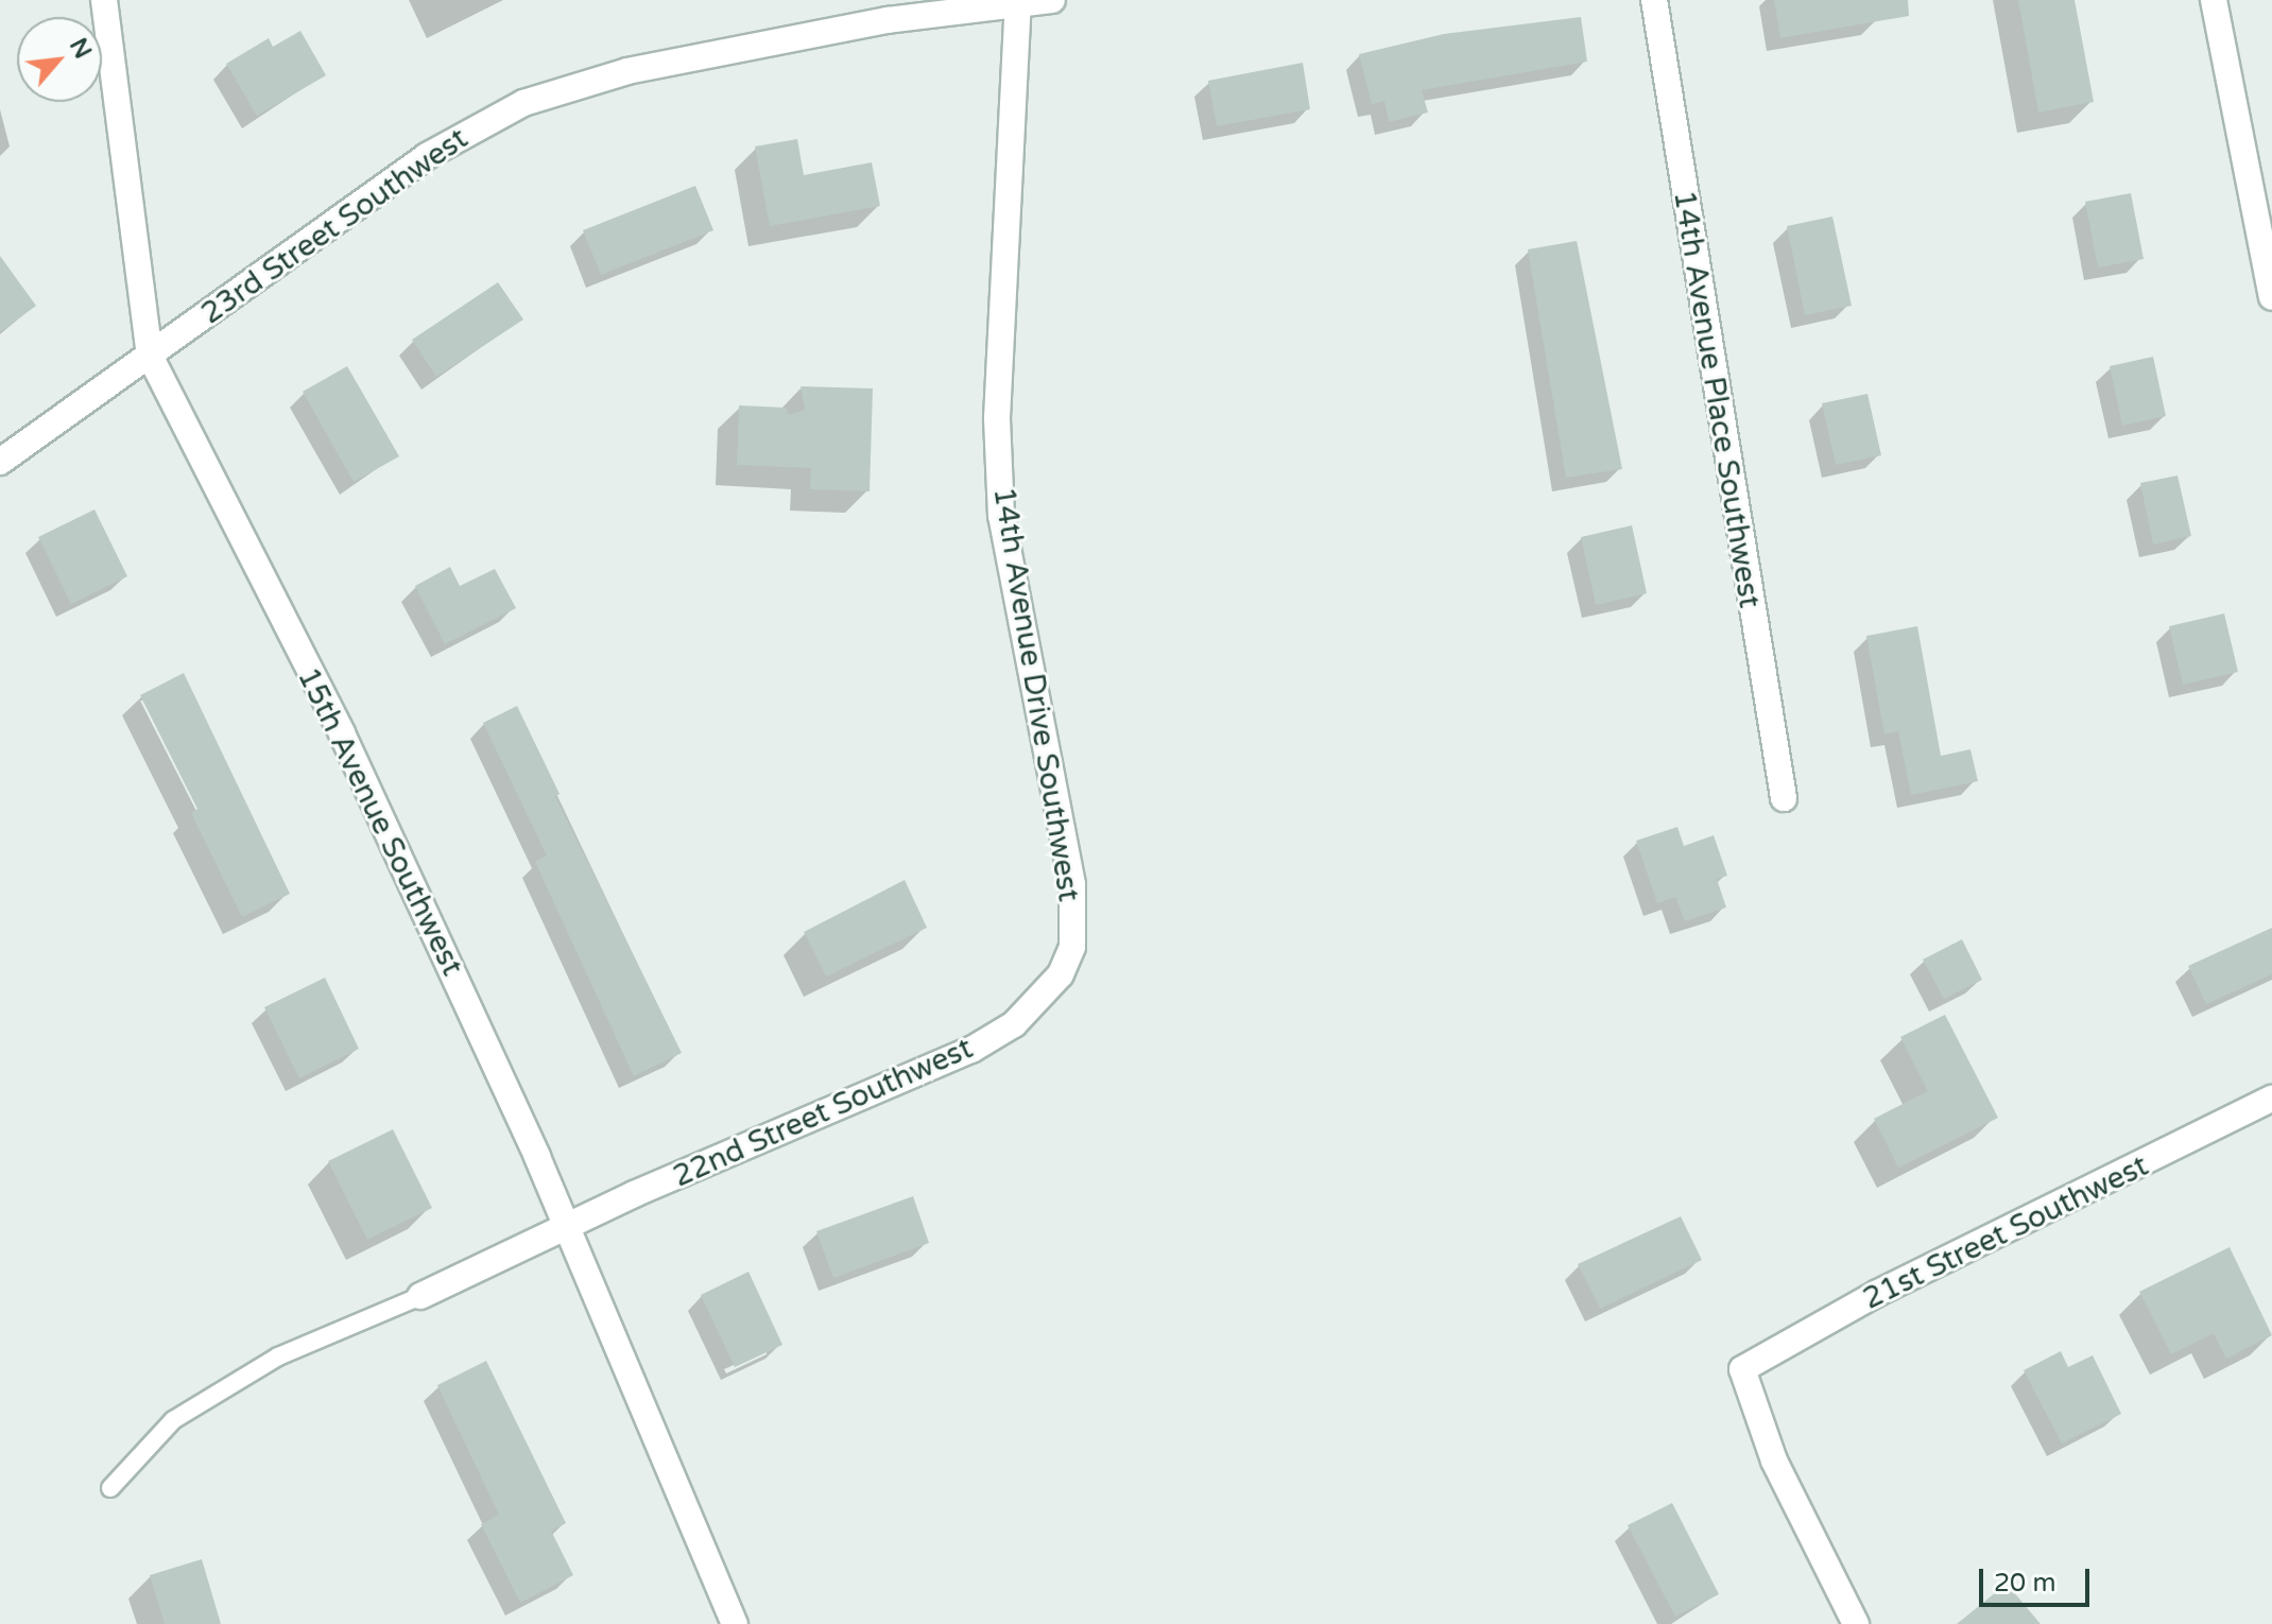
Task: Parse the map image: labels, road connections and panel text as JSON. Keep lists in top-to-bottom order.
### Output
{
  "streets": {
    "street": [
      "23rd Street Southwest",
      "14th Avenue Place Southwest",
      "14th Avenue Drive Southwest",
      "15th Avenue Southwest",
      "22nd Street Southwest",
      "21st Street Southwest"
    ]
  },
  "crossings": [
    ["23rd Street Southwest", "14th Avenue Drive Southwest"],
    ["23rd Street Southwest", "15th Avenue Southwest"],
    ["14th Avenue Drive Southwest", "22nd Street Southwest"],
    ["15th Avenue Southwest", "22nd Street Southwest"]
  ],
  "scale_bar": "20 m",
  "north": "top right"
}
